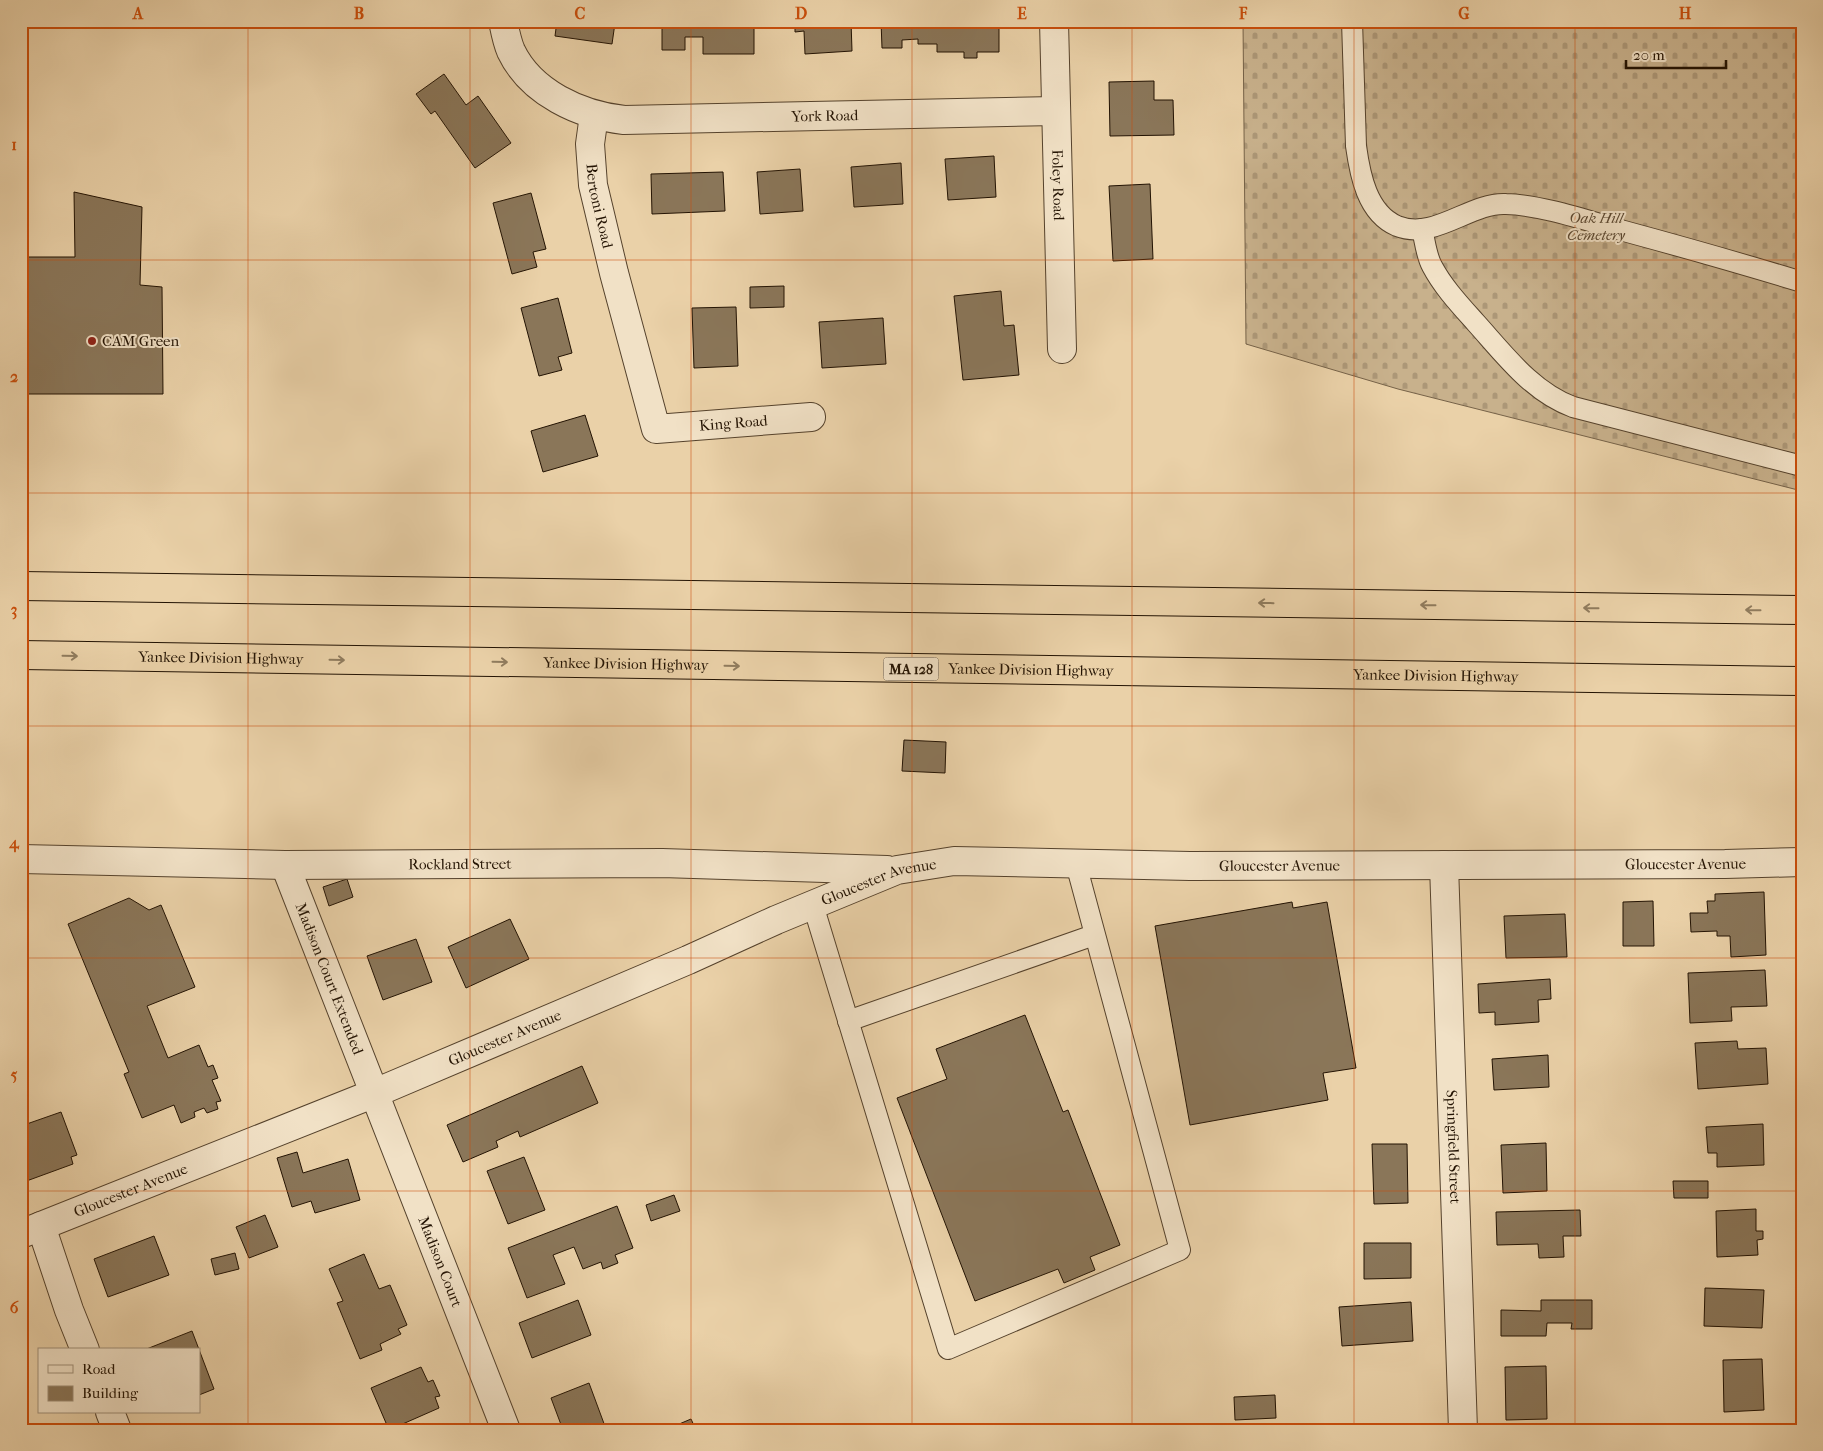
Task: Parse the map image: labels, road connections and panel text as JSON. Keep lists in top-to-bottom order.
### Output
{
  "streets": {
    "highway": ["Yankee Division Highway", "MA 128"],
    "street": [
      "York Road",
      "Foley Road",
      "Bertoni Road",
      "King Road",
      "Rockland Street",
      "Gloucester Avenue",
      "Madison Court Extended",
      "Springfield Street",
      "Madison Court"
    ]
  },
  "crossings": [
    ["York Road", "Foley Road"],
    ["York Road", "Bertoni Road"],
    ["Bertoni Road", "King Road"],
    ["Rockland Street", "Gloucester Avenue"],
    ["Rockland Street", "Madison Court Extended"],
    ["Gloucester Avenue", "Madison Court Extended"],
    ["Gloucester Avenue", "Springfield Street"],
    ["Gloucester Avenue", "Madison Court"],
    ["Madison Court Extended", "Madison Court"]
  ],
  "parks": ["Oak Hill Cemetery"],
  "places": ["CAM Green"],
  "legend": ["Road", "Building"],
  "scale_bar": "20 m",
  "grid": {
    "columns": [
      "A",
      "B",
      "C",
      "D",
      "E",
      "F",
      "G",
      "H"
    ],
    "rows": [
      "1",
      "2",
      "3",
      "4",
      "5",
      "6"
    ]
  }
}
